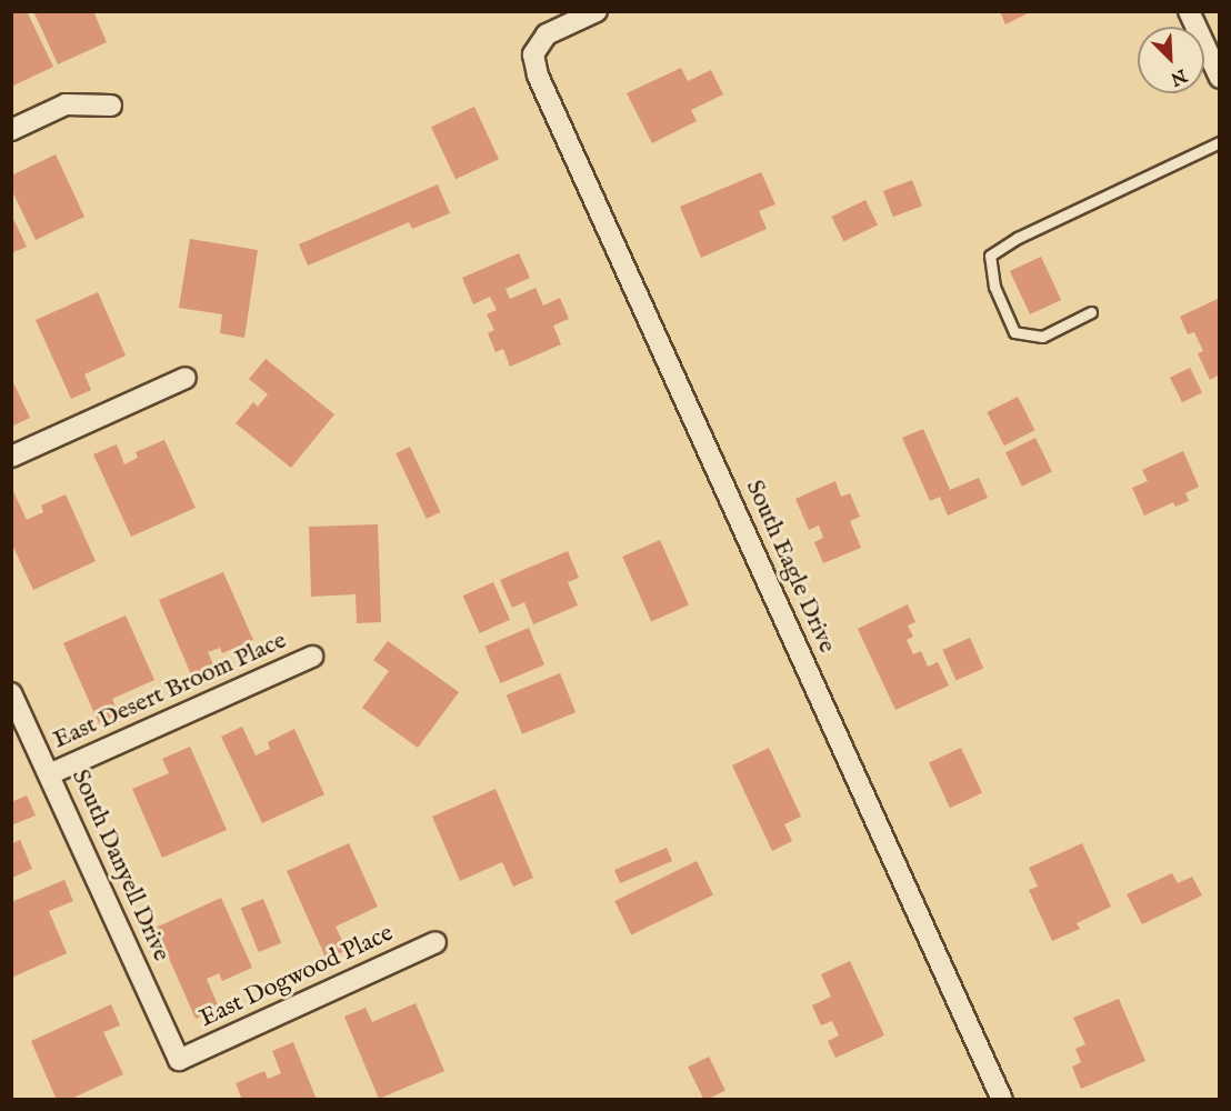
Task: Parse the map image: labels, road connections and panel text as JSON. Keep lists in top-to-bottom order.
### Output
{
  "streets": {
    "street": [
      "South Eagle Drive",
      "East Desert Broom Place",
      "South Danyell Drive",
      "East Dogwood Place"
    ]
  },
  "crossings": [
    ["East Desert Broom Place", "South Danyell Drive"],
    ["South Danyell Drive", "East Dogwood Place"]
  ],
  "north": "bottom right"
}
